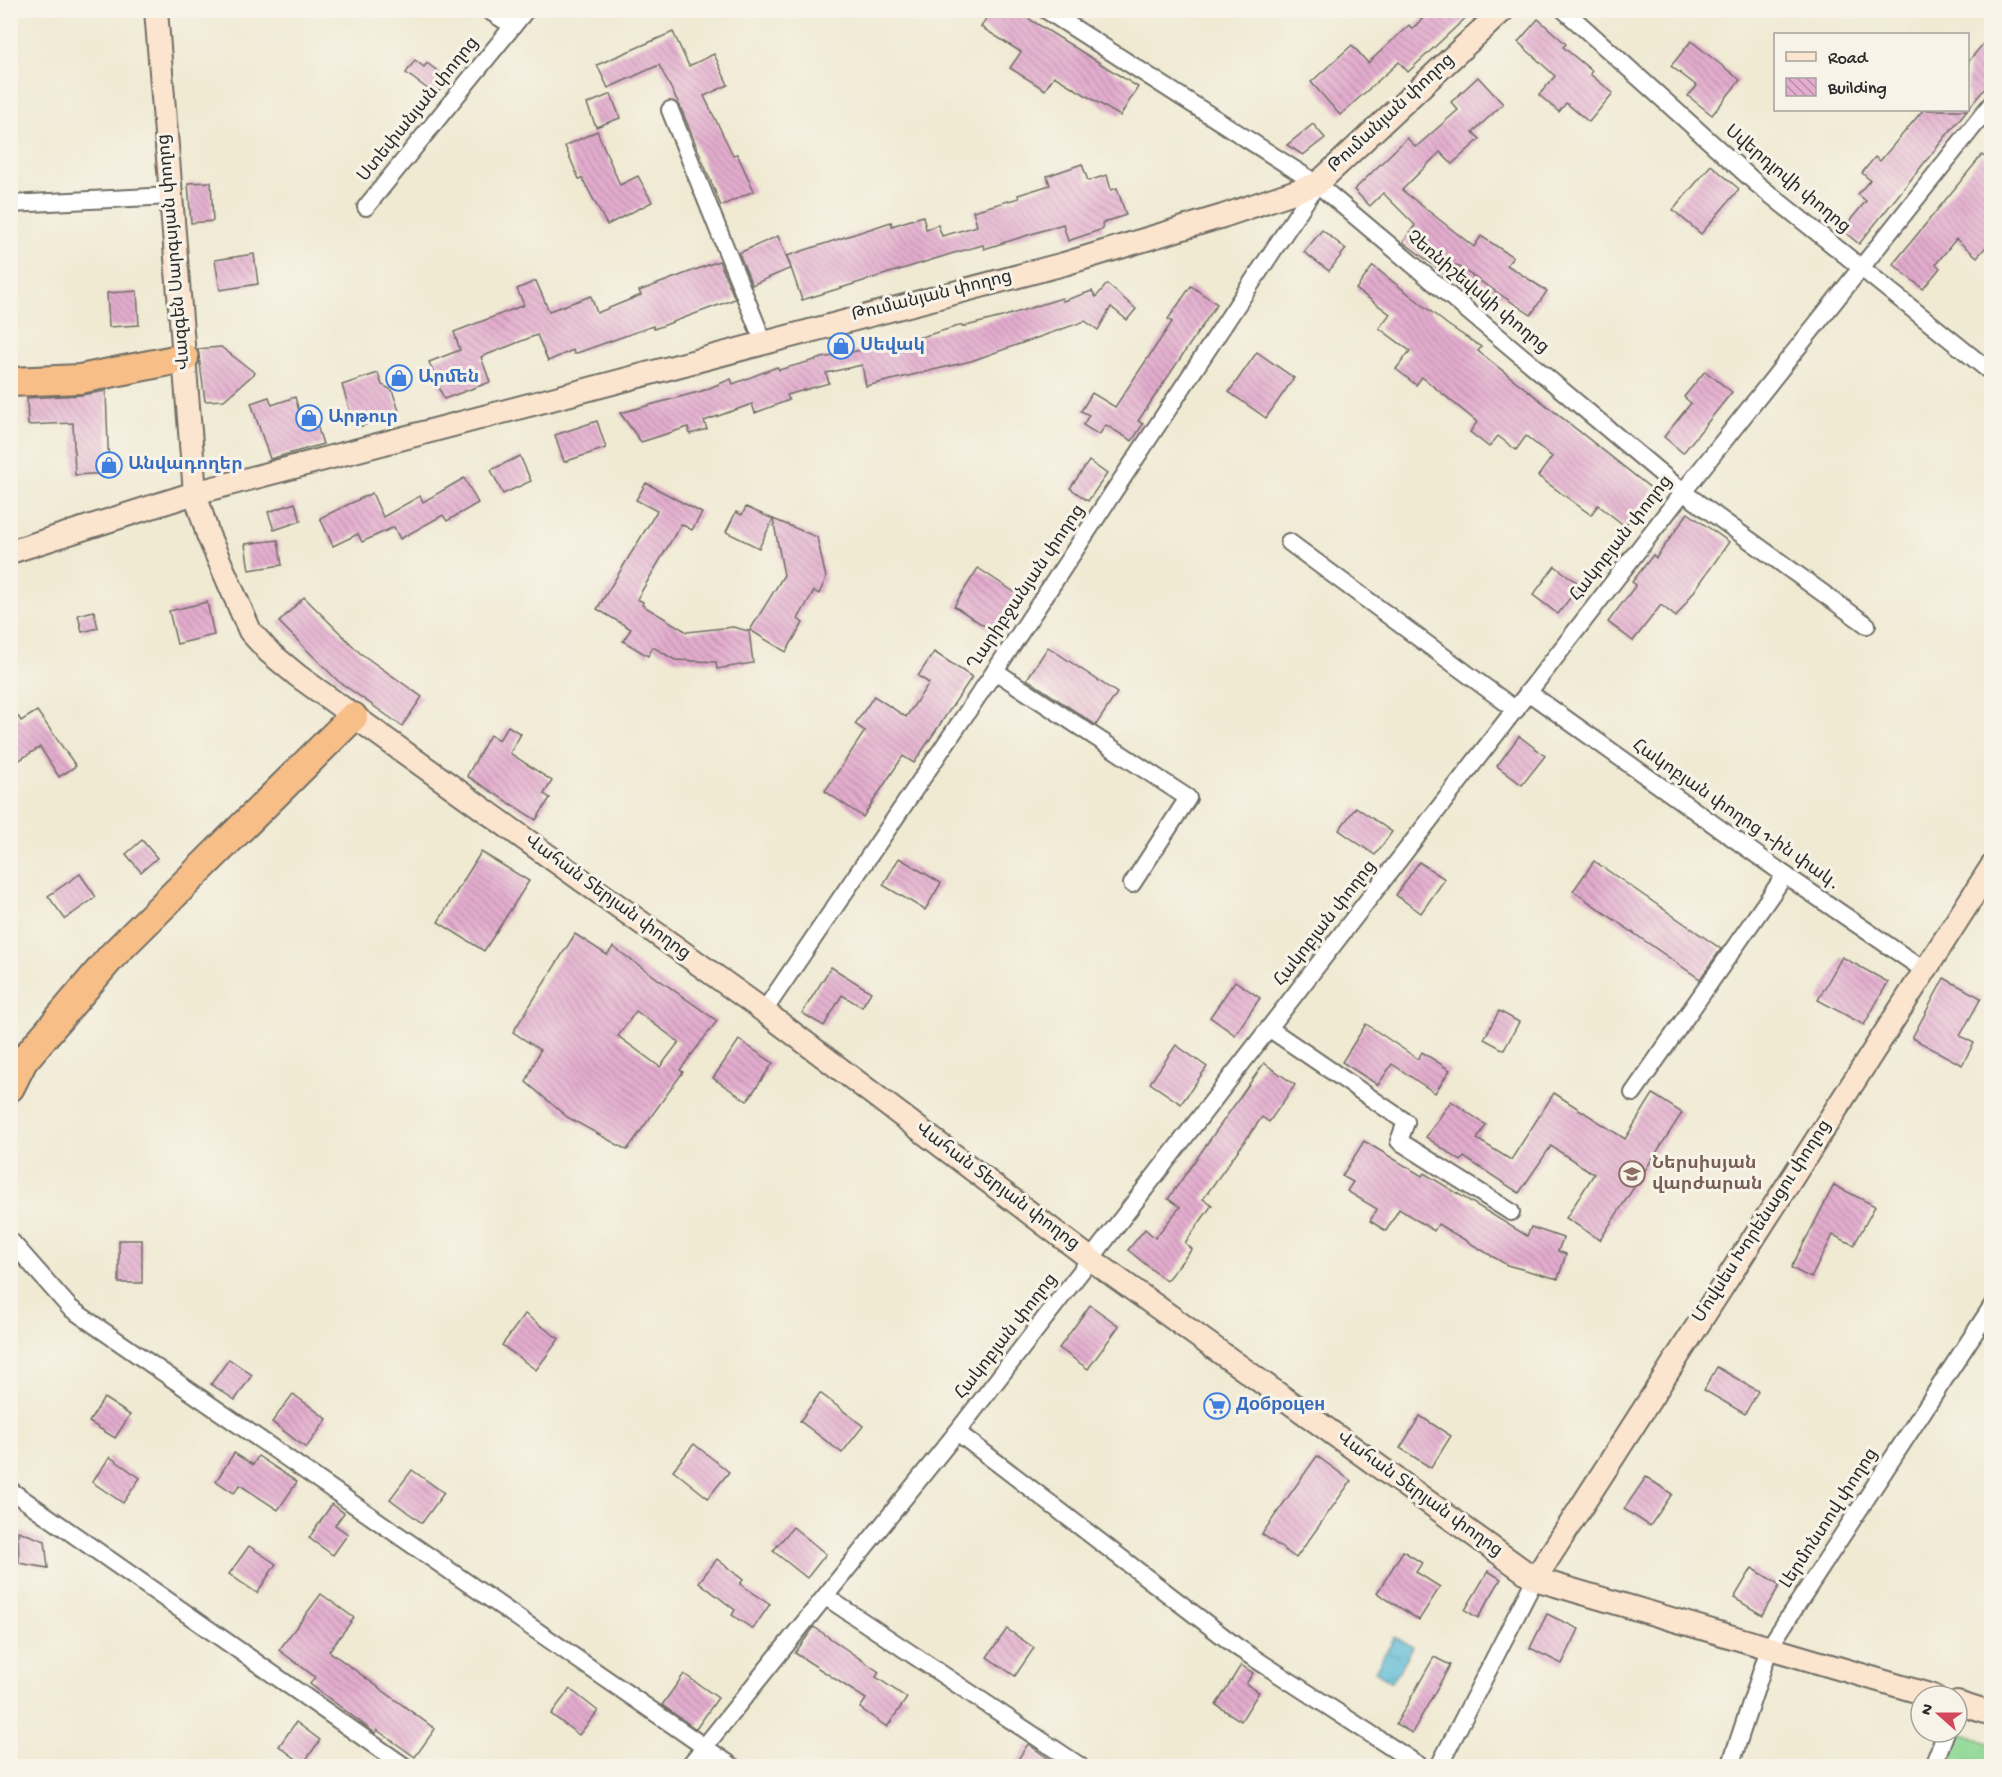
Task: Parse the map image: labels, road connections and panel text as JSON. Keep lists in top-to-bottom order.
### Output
{
  "streets": {
    "street": [
      "Ստեփանյան փողոց",
      "Թումանյան փողոց",
      "Սվերդլովի փողոց",
      "Վազգեն Սարգսյան փողոց",
      "Չեռնիշեվսկի փողոց",
      "Հակոբյան փողոց",
      "Ղարիբջանյան փողոց",
      "Հակոբյան փողոց 1-ին փակ․",
      "Վահան Տերյան փողոց",
      "Մովսես Խորենացու փողոց",
      "Լերմոնտով փողոց"
    ]
  },
  "crossings": [
    ["Թումանյան փողոց", "Վազգեն Սարգսյան փողոց"],
    ["Թումանյան փողոց", "Չեռնիշեվսկի փողոց"],
    ["Թումանյան փողոց", "Ղարիբջանյան փողոց"],
    ["Թումանյան փողոց", "Վահան Տերյան փողոց"],
    ["Սվերդլովի փողոց", "Հակոբյան փողոց"],
    ["Վազգեն Սարգսյան փողոց", "Վահան Տերյան փողոց"],
    ["Չեռնիշեվսկի փողոց", "Հակոբյան փողոց"],
    ["Չեռնիշեվսկի փողոց", "Ղարիբջանյան փողոց"],
    ["Հակոբյան փողոց", "Հակոբյան փողոց 1-ին փակ․"],
    ["Հակոբյան փողոց", "Վահան Տերյան փողոց"],
    ["Ղարիբջանյան փողոց", "Վահան Տերյան փողոց"],
    ["Հակոբյան փողոց 1-ին փակ․", "Մովսես Խորենացու փողոց"],
    ["Վահան Տերյան փողոց", "Մովսես Խորենացու փողոց"],
    ["Վահան Տերյան փողոց", "Լերմոնտով փողոց"]
  ],
  "places": {
    "shop": [
      "Սեվակ",
      "Արմեն",
      "Արթուր",
      "Անվադողեր"
    ],
    "school or university": ["Ներսիսյան վարժարան"],
    "supermarket": ["Доброцен"]
  },
  "legend": ["Road", "Building"],
  "north": "left"
}
